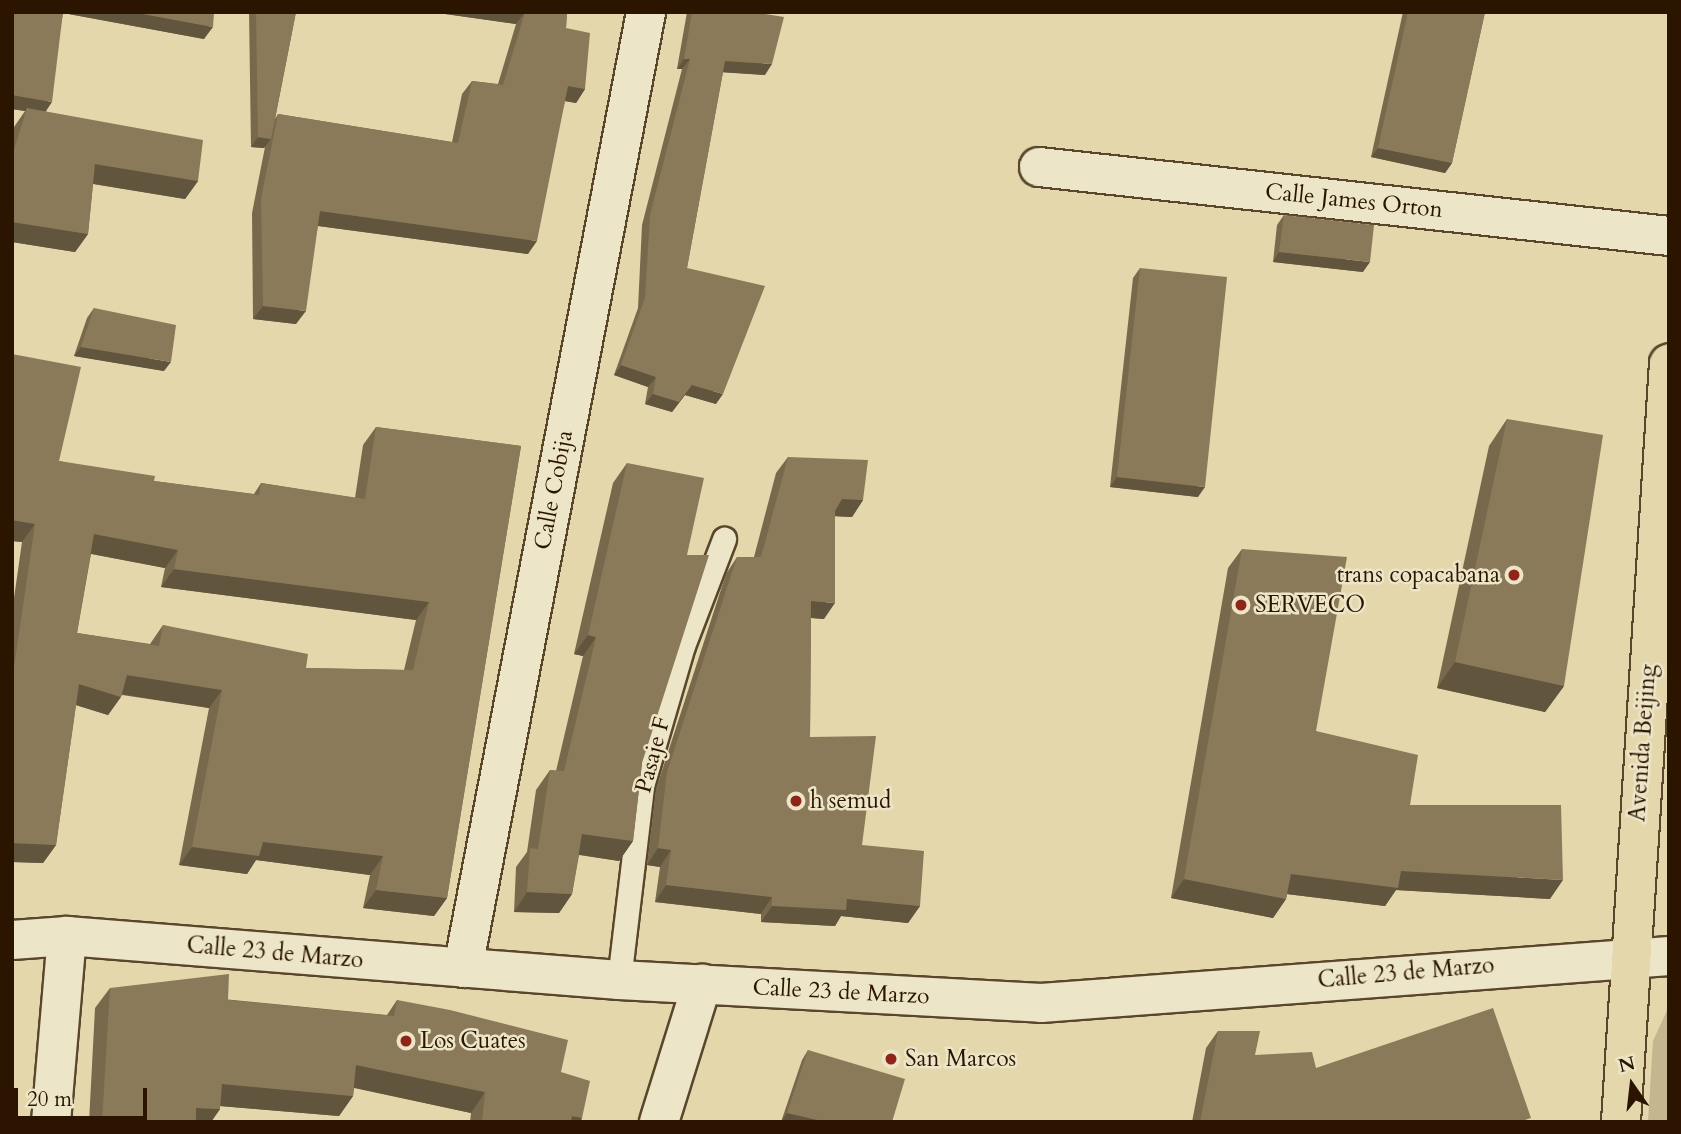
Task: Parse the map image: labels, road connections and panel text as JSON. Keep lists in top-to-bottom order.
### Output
{
  "streets": {
    "main road": ["Avenida Beijing"],
    "street": ["Calle James Orton", "Calle Cobija", "Calle 23 de Marzo"],
    "lane": ["Pasaje F"]
  },
  "crossings": [
    ["Calle Cobija", "Calle 23 de Marzo"],
    ["Avenida Beijing", "Calle 23 de Marzo"],
    ["Pasaje F", "Calle 23 de Marzo"]
  ],
  "places": [
    "trans copacabana",
    "SERVECO",
    "h semud",
    "Los Cuates",
    "San Marcos"
  ],
  "scale_bar": "20 m",
  "north": "top"
}
